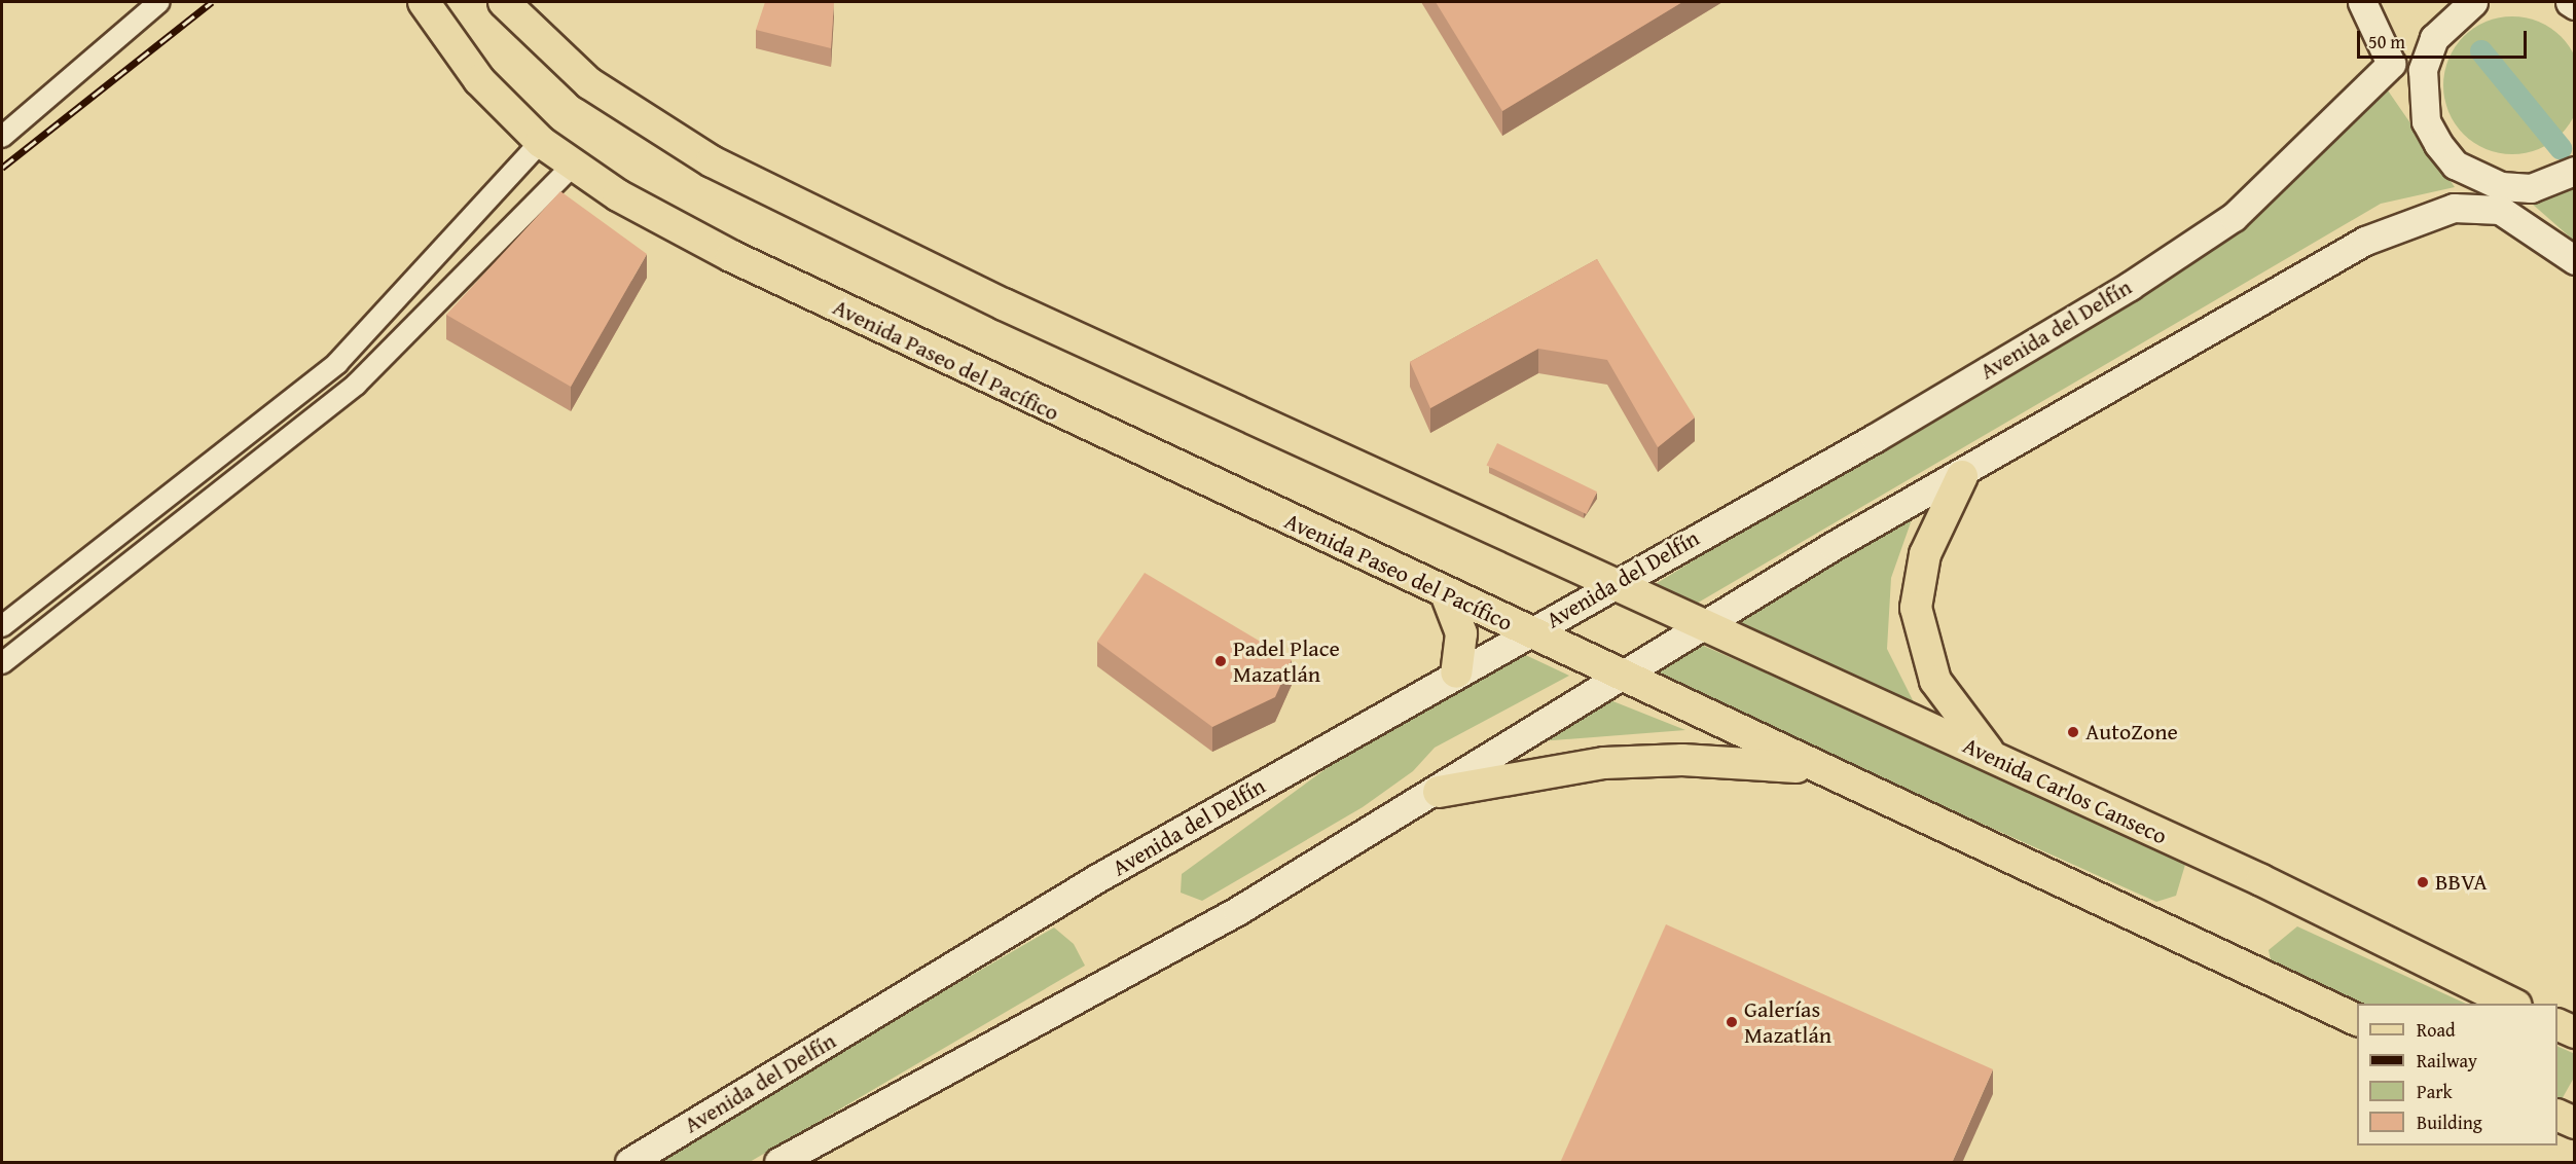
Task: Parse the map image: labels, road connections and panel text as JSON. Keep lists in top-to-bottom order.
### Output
{
  "streets": {
    "main road": ["Avenida Paseo del Pacífico", "Avenida Carlos Canseco"],
    "street": ["Avenida del Delfín"]
  },
  "crossings": [
    ["Avenida del Delfín", "Avenida Paseo del Pacífico"],
    ["Avenida del Delfín", "Avenida Carlos Canseco"]
  ],
  "places": [
    "Padel Place Mazatlán",
    "AutoZone",
    "BBVA",
    "Galerías Mazatlán"
  ],
  "legend": [
    "Road",
    "Railway",
    "Park",
    "Building"
  ],
  "scale_bar": "50 m"
}
